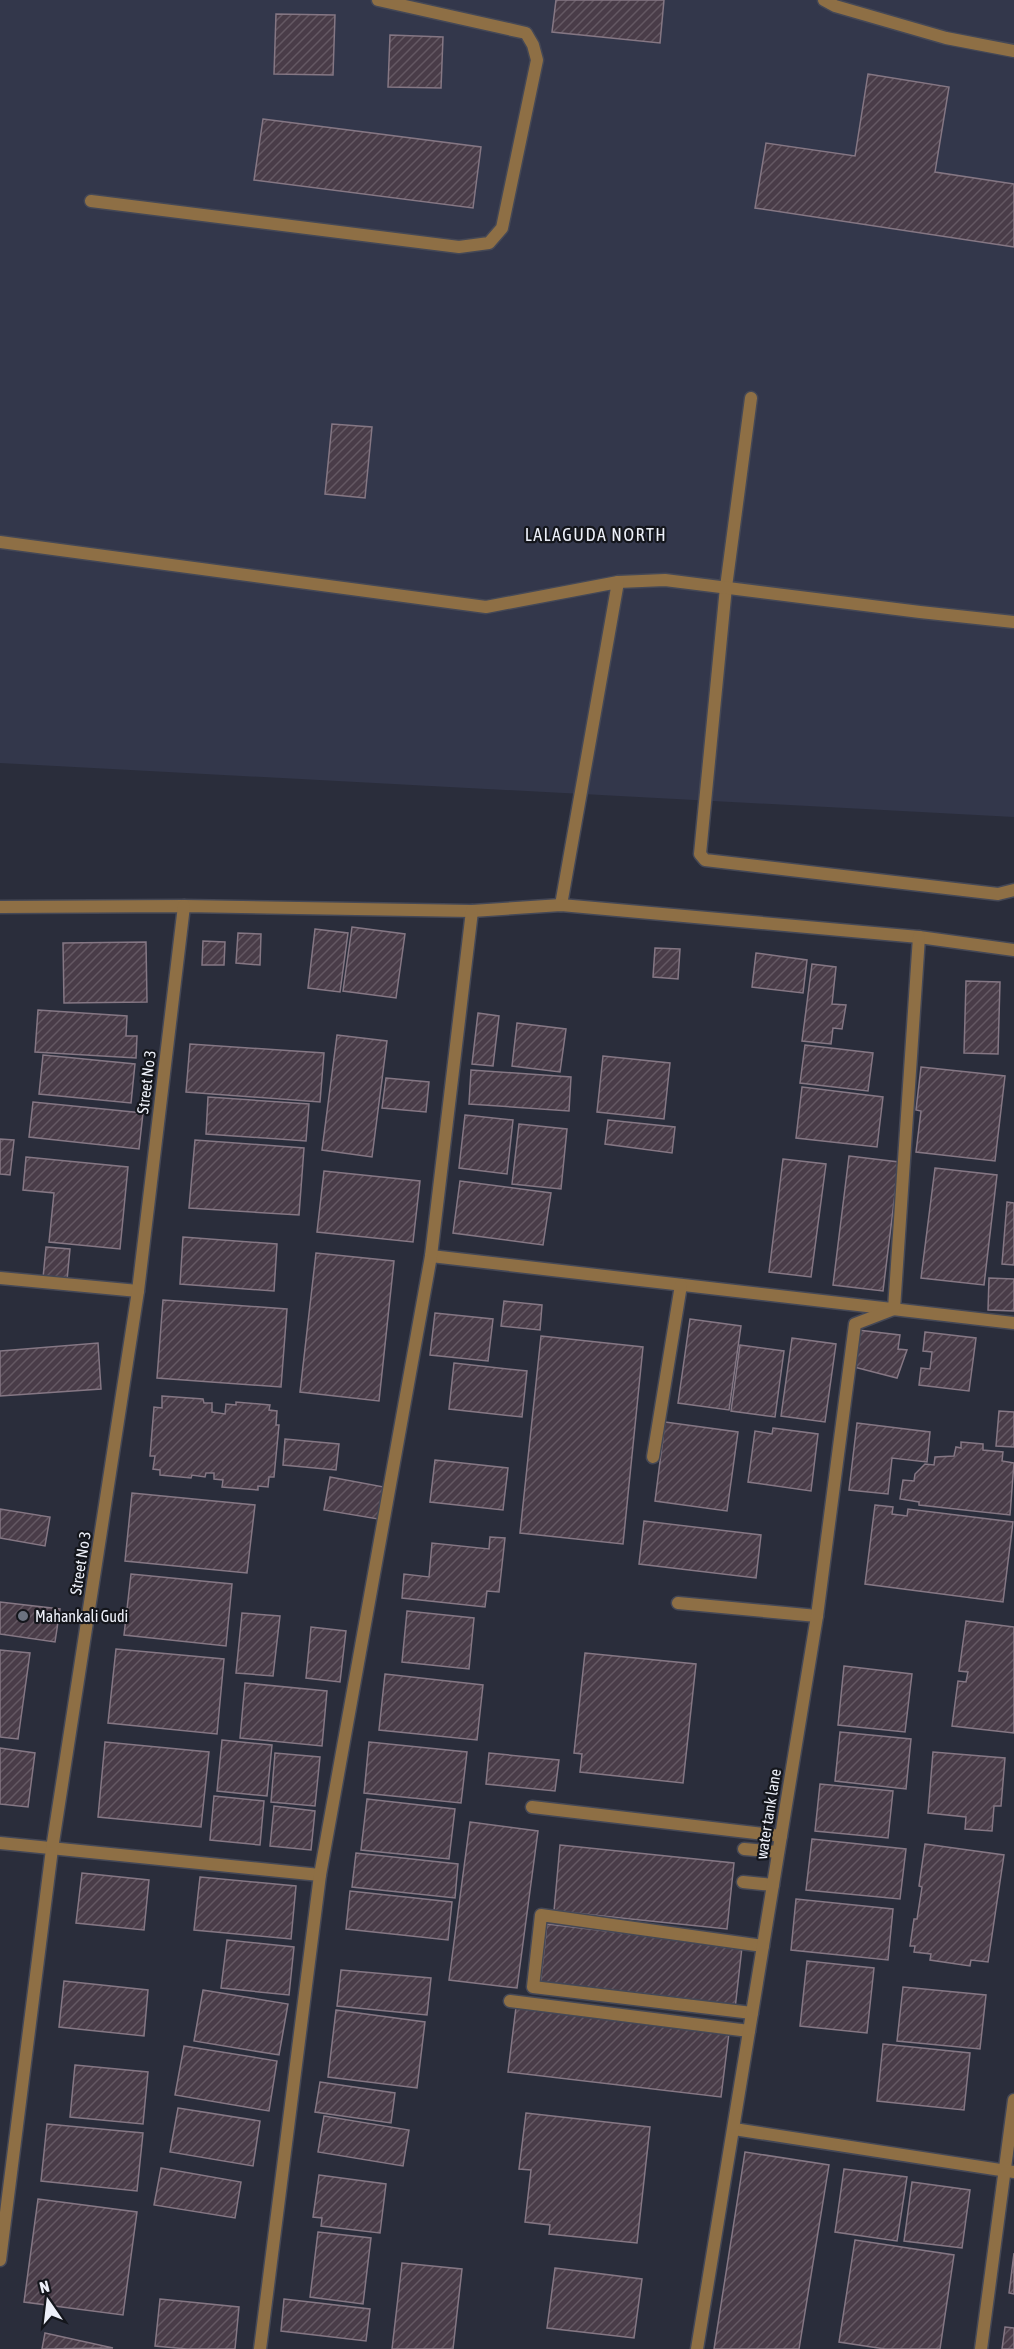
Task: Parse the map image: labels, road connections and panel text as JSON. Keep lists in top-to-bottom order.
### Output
{
  "streets": {
    "street": ["Street No 3", "water tank lane"]
  },
  "districts": ["LALAGUDA NORTH"],
  "places": ["Mahankali Gudi"],
  "north": "top"
}
